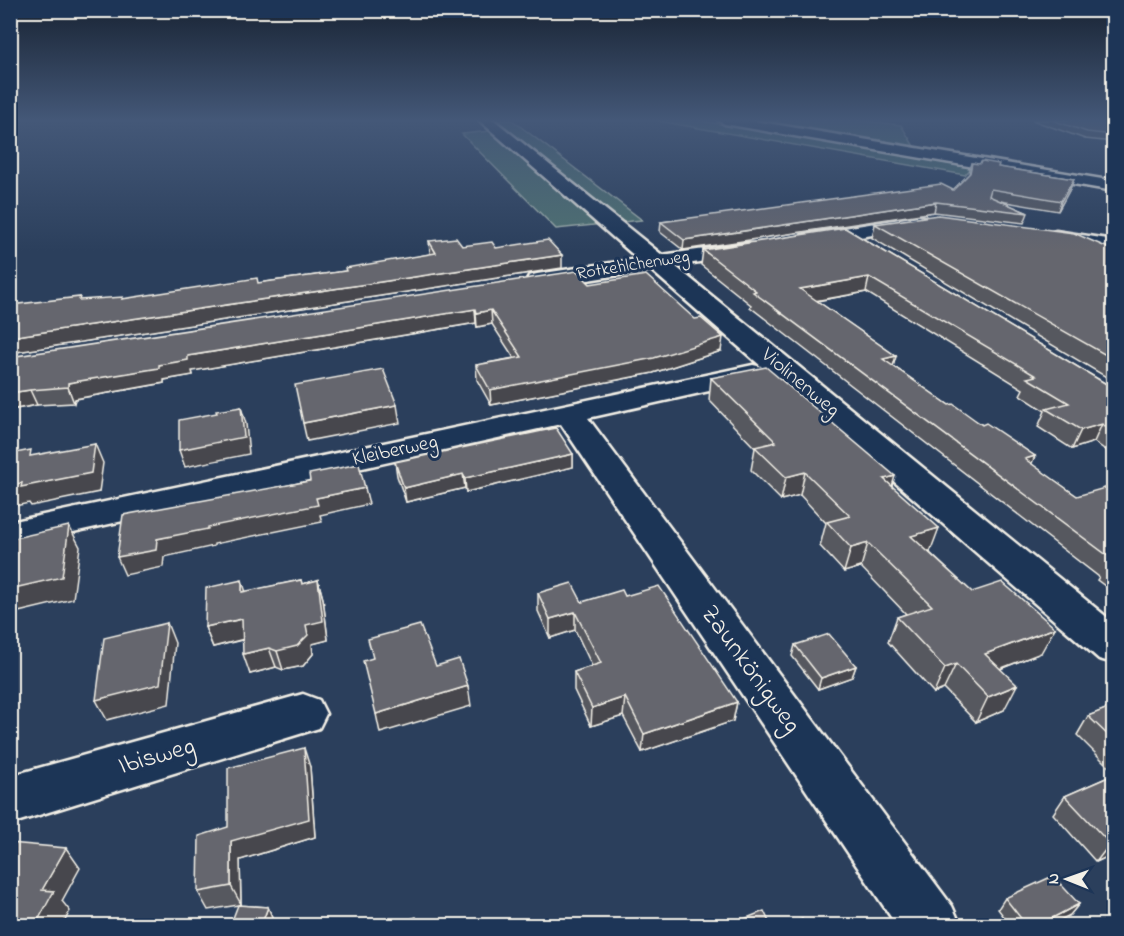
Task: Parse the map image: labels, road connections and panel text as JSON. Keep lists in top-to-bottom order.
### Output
{
  "streets": {
    "street": [
      "Rotkehlchenweg",
      "Violinenweg",
      "Kleiberweg",
      "Zaunkönigweg",
      "Ibisweg"
    ]
  },
  "crossings": [
    ["Rotkehlchenweg", "Violinenweg"],
    ["Violinenweg", "Kleiberweg"],
    ["Kleiberweg", "Zaunkönigweg"]
  ],
  "north": "left"
}
